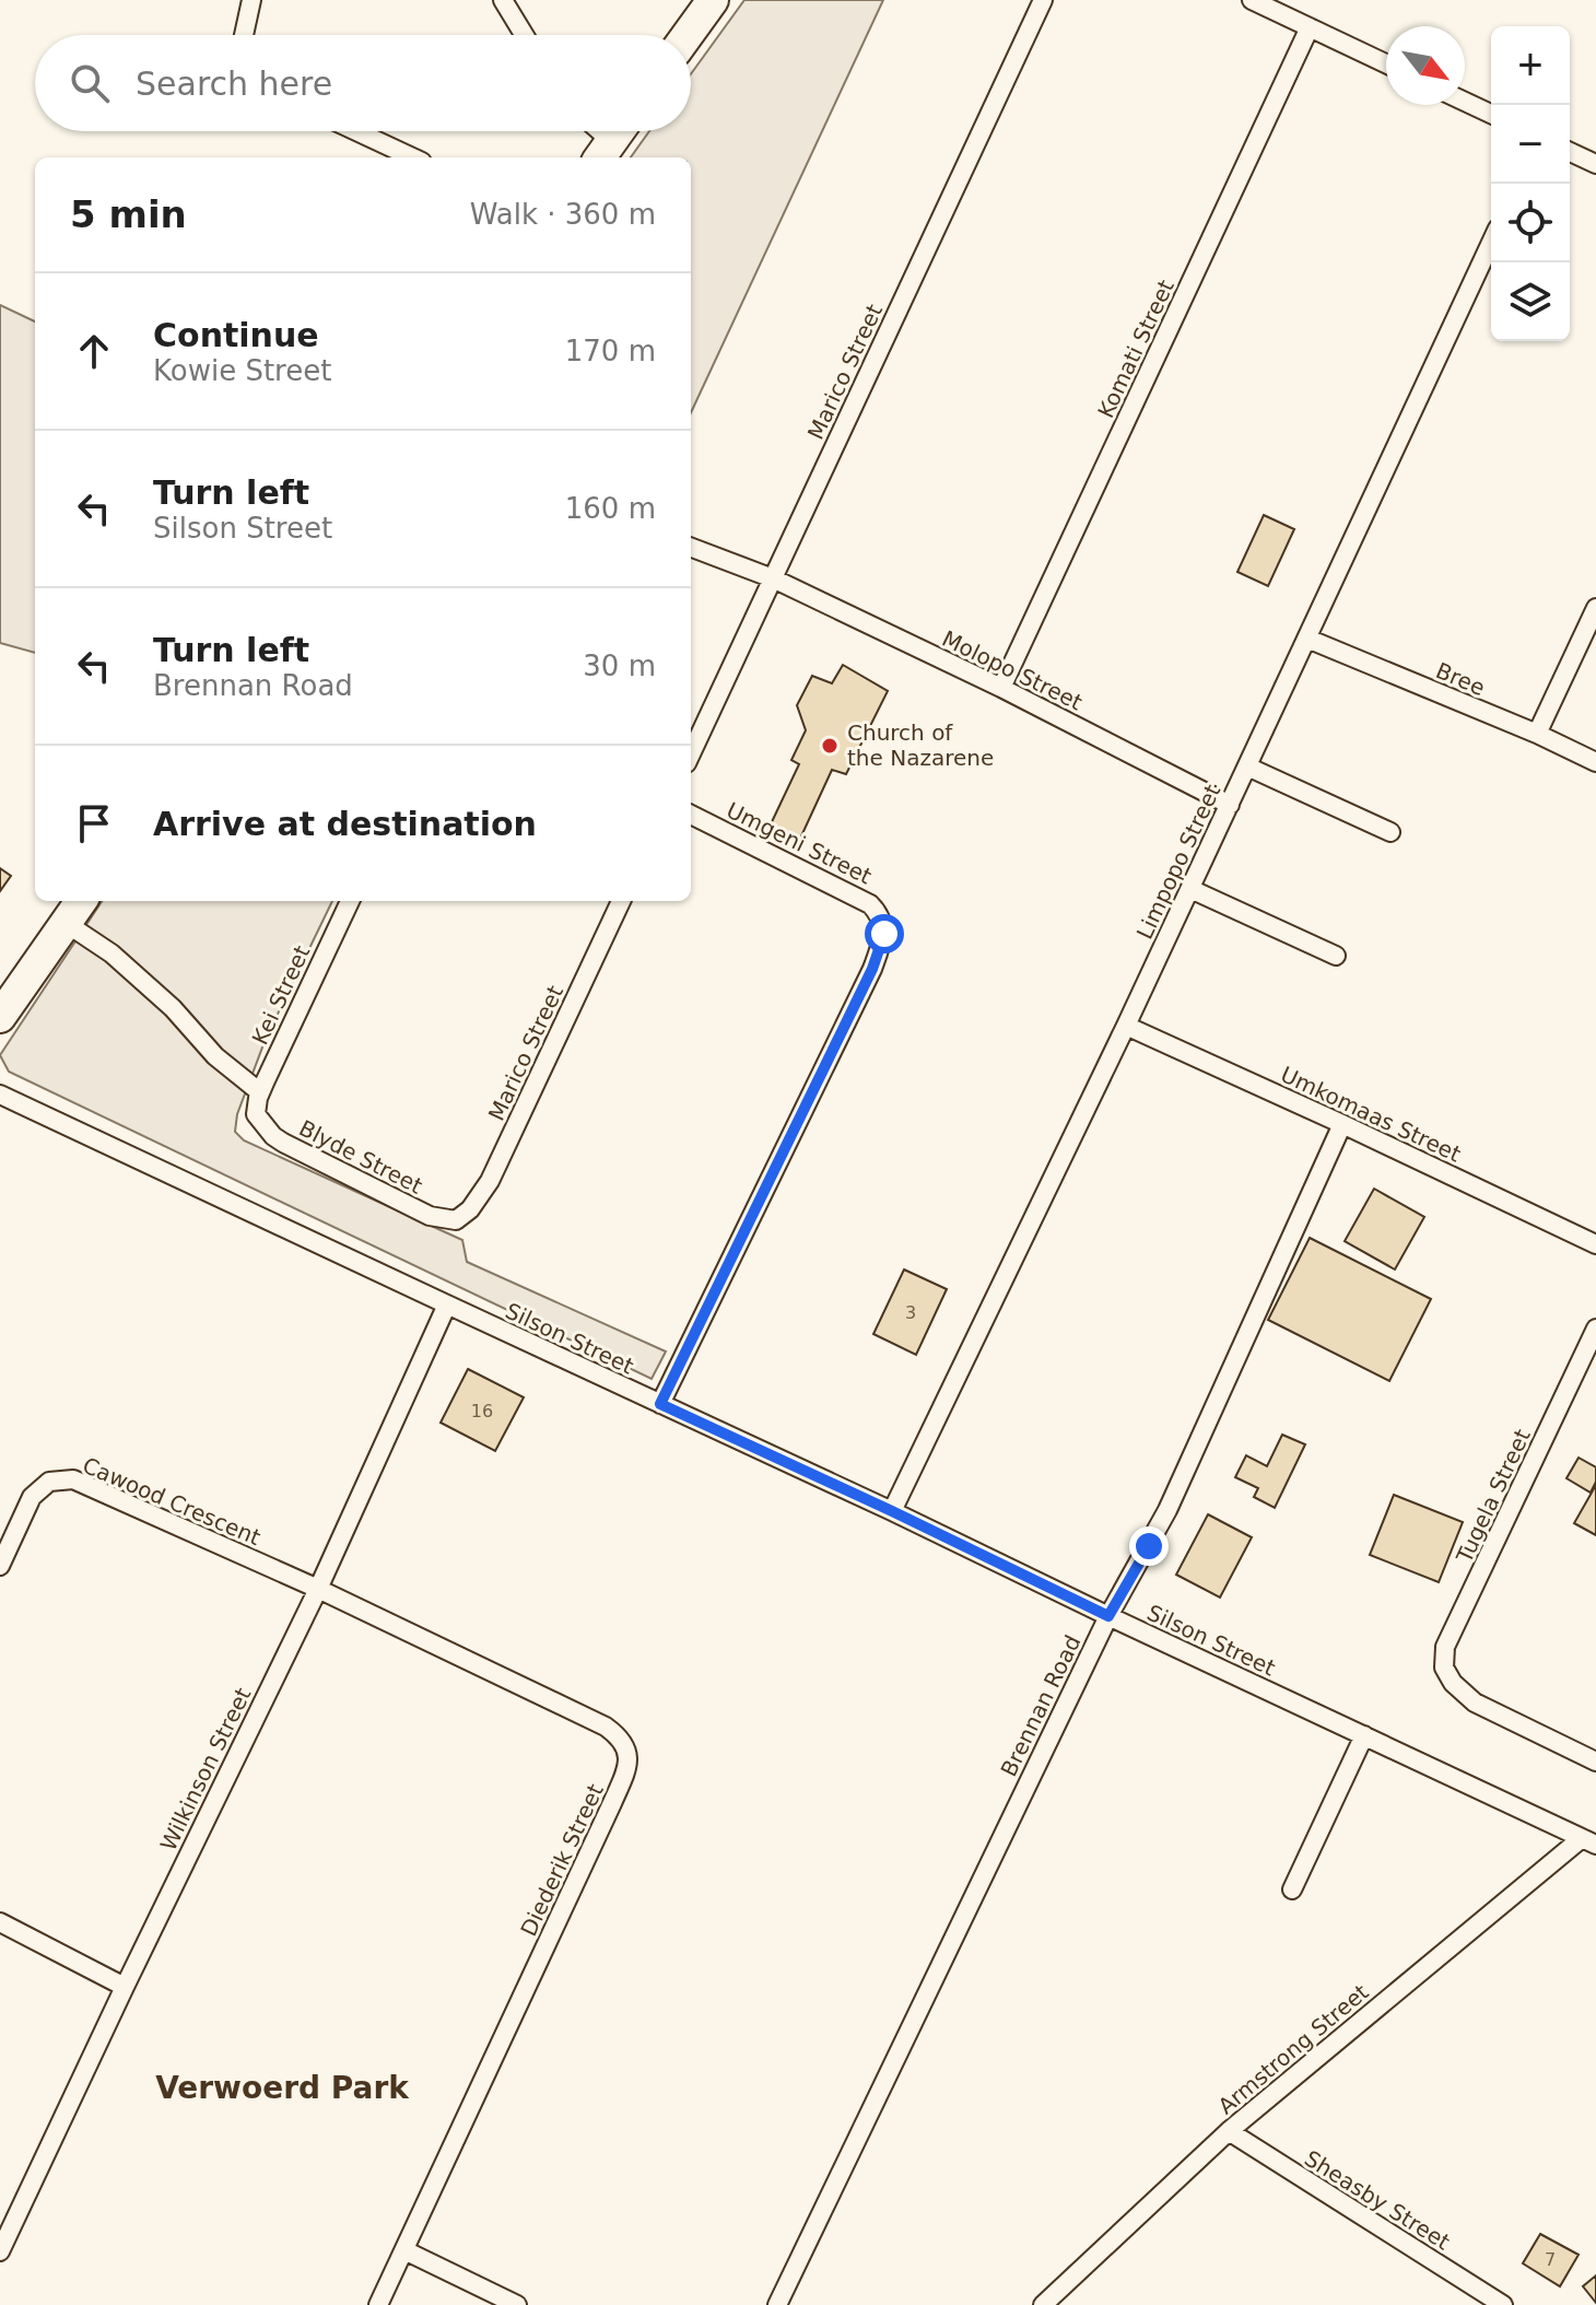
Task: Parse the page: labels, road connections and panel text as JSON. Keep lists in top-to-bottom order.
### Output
{
  "streets": {
    "street": [
      "Komati Street",
      "Marico Street",
      "Molopo Street",
      "Bree",
      "Umgeni Street",
      "Limpopo Street",
      "Kei Street",
      "Umkomaas Street",
      "Blyde Street",
      "Silson Street",
      "Tugela Street",
      "Cawood Crescent",
      "Brennan Road",
      "Wilkinson Street",
      "Diederik Street",
      "Armstrong Street",
      "Sheasby Street"
    ]
  },
  "crossings": [
    ["Komati Street", "Molopo Street"],
    ["Marico Street", "Molopo Street"],
    ["Marico Street", "Blyde Street"],
    ["Molopo Street", "Limpopo Street"],
    ["Bree", "Limpopo Street"],
    ["Umgeni Street", "Silson Street"],
    ["Limpopo Street", "Umkomaas Street"],
    ["Limpopo Street", "Silson Street"],
    ["Kei Street", "Blyde Street"],
    ["Umkomaas Street", "Brennan Road"],
    ["Silson Street", "Brennan Road"],
    ["Silson Street", "Wilkinson Street"],
    ["Silson Street", "Armstrong Street"],
    ["Cawood Crescent", "Wilkinson Street"],
    ["Cawood Crescent", "Diederik Street"],
    ["Wilkinson Street", "Diederik Street"],
    ["Armstrong Street", "Sheasby Street"]
  ],
  "districts": ["Verwoerd Park"],
  "places": ["Church of the Nazarene"],
  "house_numbers": ["3", "16", "7"],
  "north": "bottom right",
  "page": {
    "map_buttons": ["+", "−"],
    "search": "Search here",
    "heading": ["5 min", "Walk · 360 m"],
    "list": [
      ["Continue", "Kowie Street", "170 m"],
      ["Turn left", "Silson Street", "160 m"],
      ["Turn left", "Brennan Road", "30 m"],
      "Arrive at destination"
    ]
  }
}
